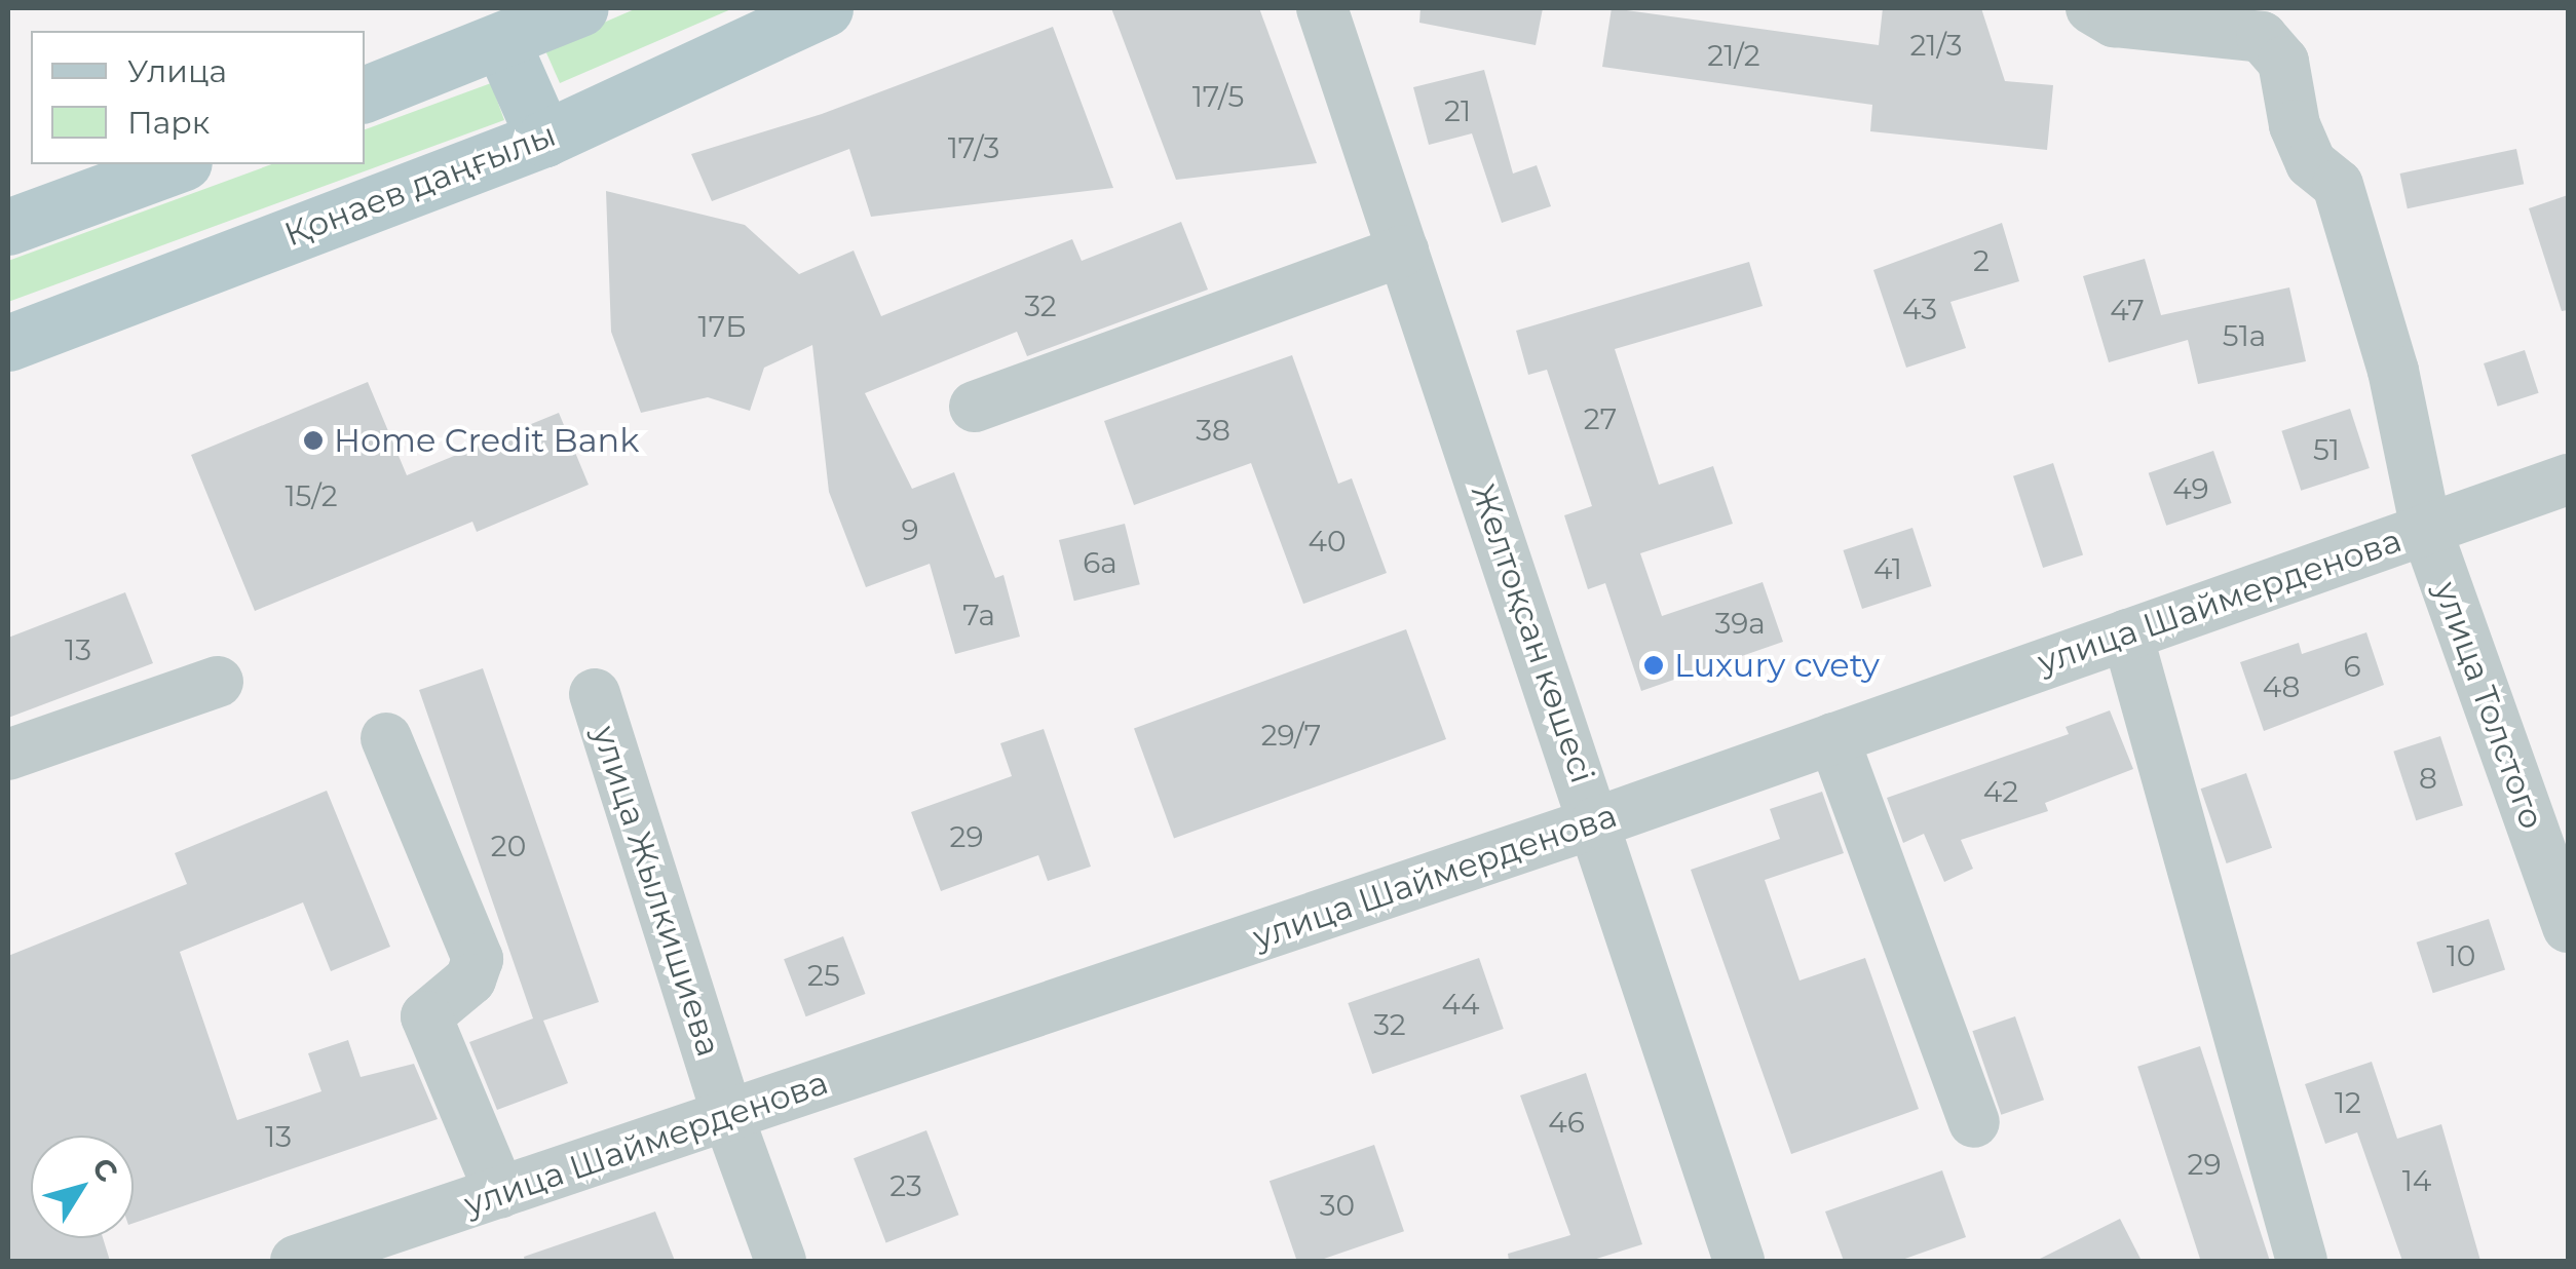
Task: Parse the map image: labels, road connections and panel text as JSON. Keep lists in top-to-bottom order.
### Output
{
  "streets": {
    "main road": ["Қонаев даңғылы"],
    "street": [
      "улица Шаймерденова",
      "Желтоқсан көшесі",
      "улица Толстого",
      "улица Жылкишиева"
    ]
  },
  "crossings": [
    ["улица Шаймерденова", "Желтоқсан көшесі"],
    ["улица Шаймерденова", "улица Толстого"],
    ["улица Шаймерденова", "улица Жылкишиева"]
  ],
  "places": ["Home Credit Bank", "Luxury cvety"],
  "house_numbers": [
    "21/3",
    "21/2",
    "17/5",
    "21",
    "17/3",
    "2",
    "32",
    "43",
    "47",
    "17Б",
    "51а",
    "27",
    "38",
    "51",
    "49",
    "15/2",
    "9",
    "40",
    "6а",
    "41",
    "7а",
    "39а",
    "13",
    "6",
    "48",
    "29/7",
    "8",
    "42",
    "29",
    "20",
    "10",
    "25",
    "44",
    "32",
    "12",
    "46",
    "13",
    "29",
    "14",
    "23",
    "30"
  ],
  "legend": ["Улица", "Парк"],
  "north": "top right"
}
